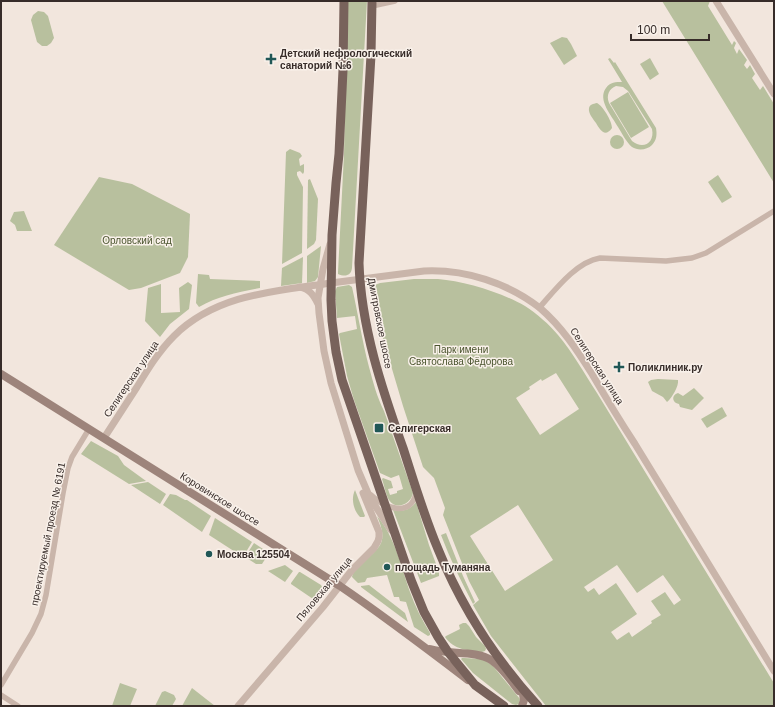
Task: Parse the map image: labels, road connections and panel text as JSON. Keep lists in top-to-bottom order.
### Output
{
  "streets": {
    "main road": ["Дмитровское шоссе", "Коровинское шоссе"],
    "street": ["Селигерская улица", "проектируемый проезд № 6191", "Пяловская улица"]
  },
  "crossings": [
    ["Дмитровское шоссе", "Селигерская улица"],
    ["Дмитровское шоссе", "Коровинское шоссе"],
    ["Селигерская улица", "Коровинское шоссе"],
    ["Коровинское шоссе", "проектируемый проезд № 6191"],
    ["Коровинское шоссе", "Пяловская улица"]
  ],
  "parks": ["Орловский сад", "Парк имени Святослава Фёдорова"],
  "places": {
    "health": ["Детский нефрологический санаторий №6", "Поликлиник.ру"],
    "transit": ["Селигерская"],
    "other": ["Москва 125504", "площадь Туманяна"]
  },
  "scale_bar": "100 m"
}
